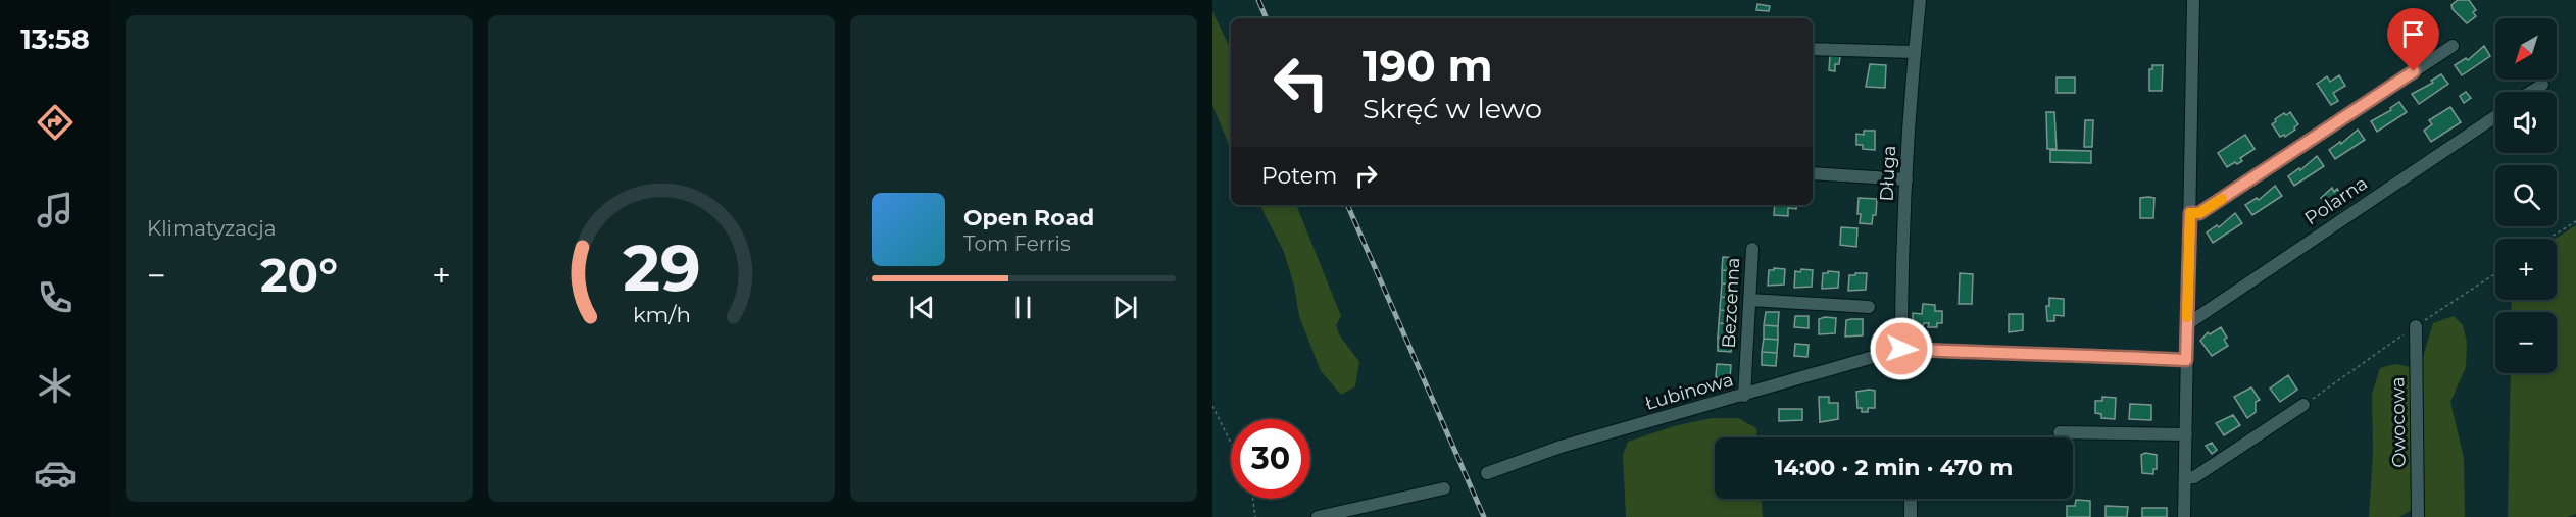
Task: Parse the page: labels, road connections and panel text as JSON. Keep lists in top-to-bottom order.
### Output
{
  "streets": {
    "street": [
      "Długa",
      "Polarna",
      "Bezcenna",
      "Łubinowa",
      "Owocowa"
    ]
  },
  "crossings": [
    ["Długa", "Łubinowa"],
    ["Bezcenna", "Łubinowa"]
  ],
  "north": "bottom left",
  "page": {
    "tabs": "13:58",
    "tile": "Klimatyzacja",
    "map_buttons": ["+", "−"],
    "turn": ["190 m", "Skręć w lewo"],
    "then": "Potem",
    "song": ["Open Road", "Tom Ferris"],
    "heat": ["−", "20°", "+"],
    "limit": "30",
    "trip": "14:00 · 2 min · 470 m",
    "gauge": ["29", "km/h"]
  }
}
